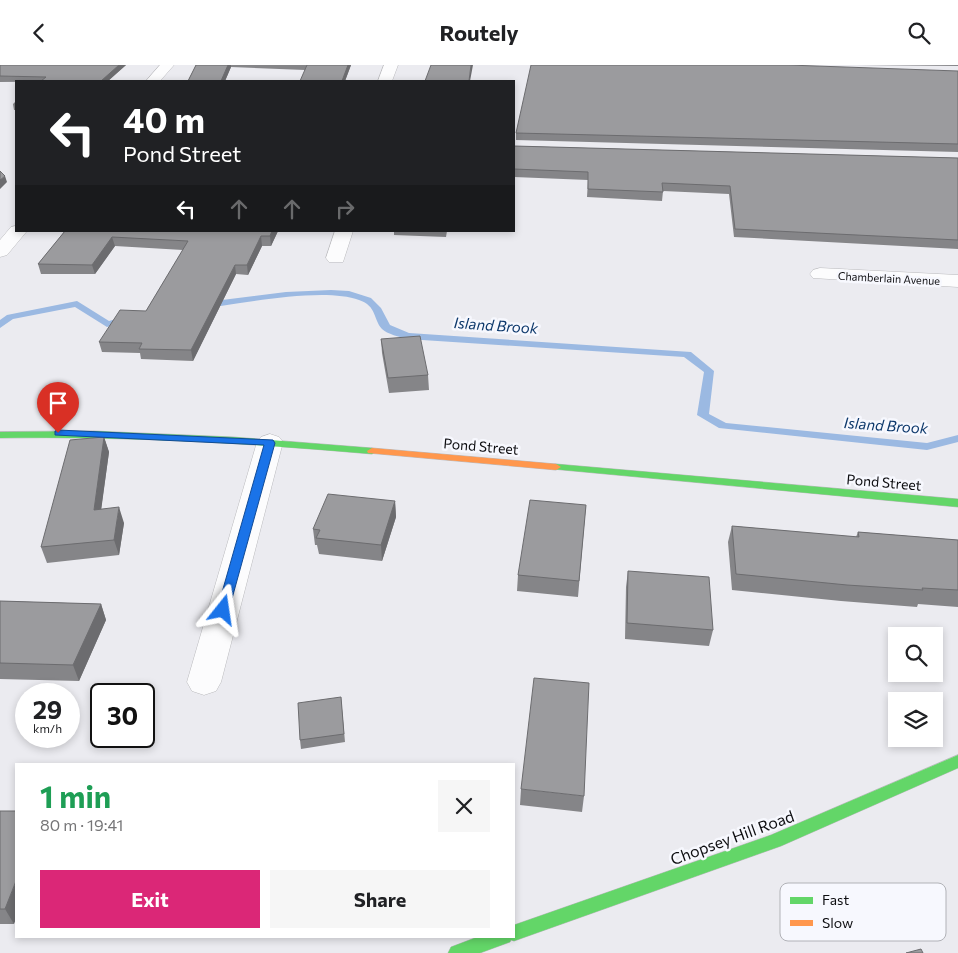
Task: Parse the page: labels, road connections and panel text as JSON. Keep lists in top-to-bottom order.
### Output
{
  "streets": {
    "street": ["Chamberlain Avenue", "Pond Street", "Chopsey Hill Road"]
  },
  "water": ["Island Brook"],
  "legend": ["Fast", "Slow"],
  "page": {
    "header": "Routely",
    "turn": ["40 m", "Pond Street"],
    "speed": "29 km/h",
    "limit": "30",
    "heading": ["1 min", "80 m · 19:41"],
    "buttons": ["Exit", "Share"]
  }
}
